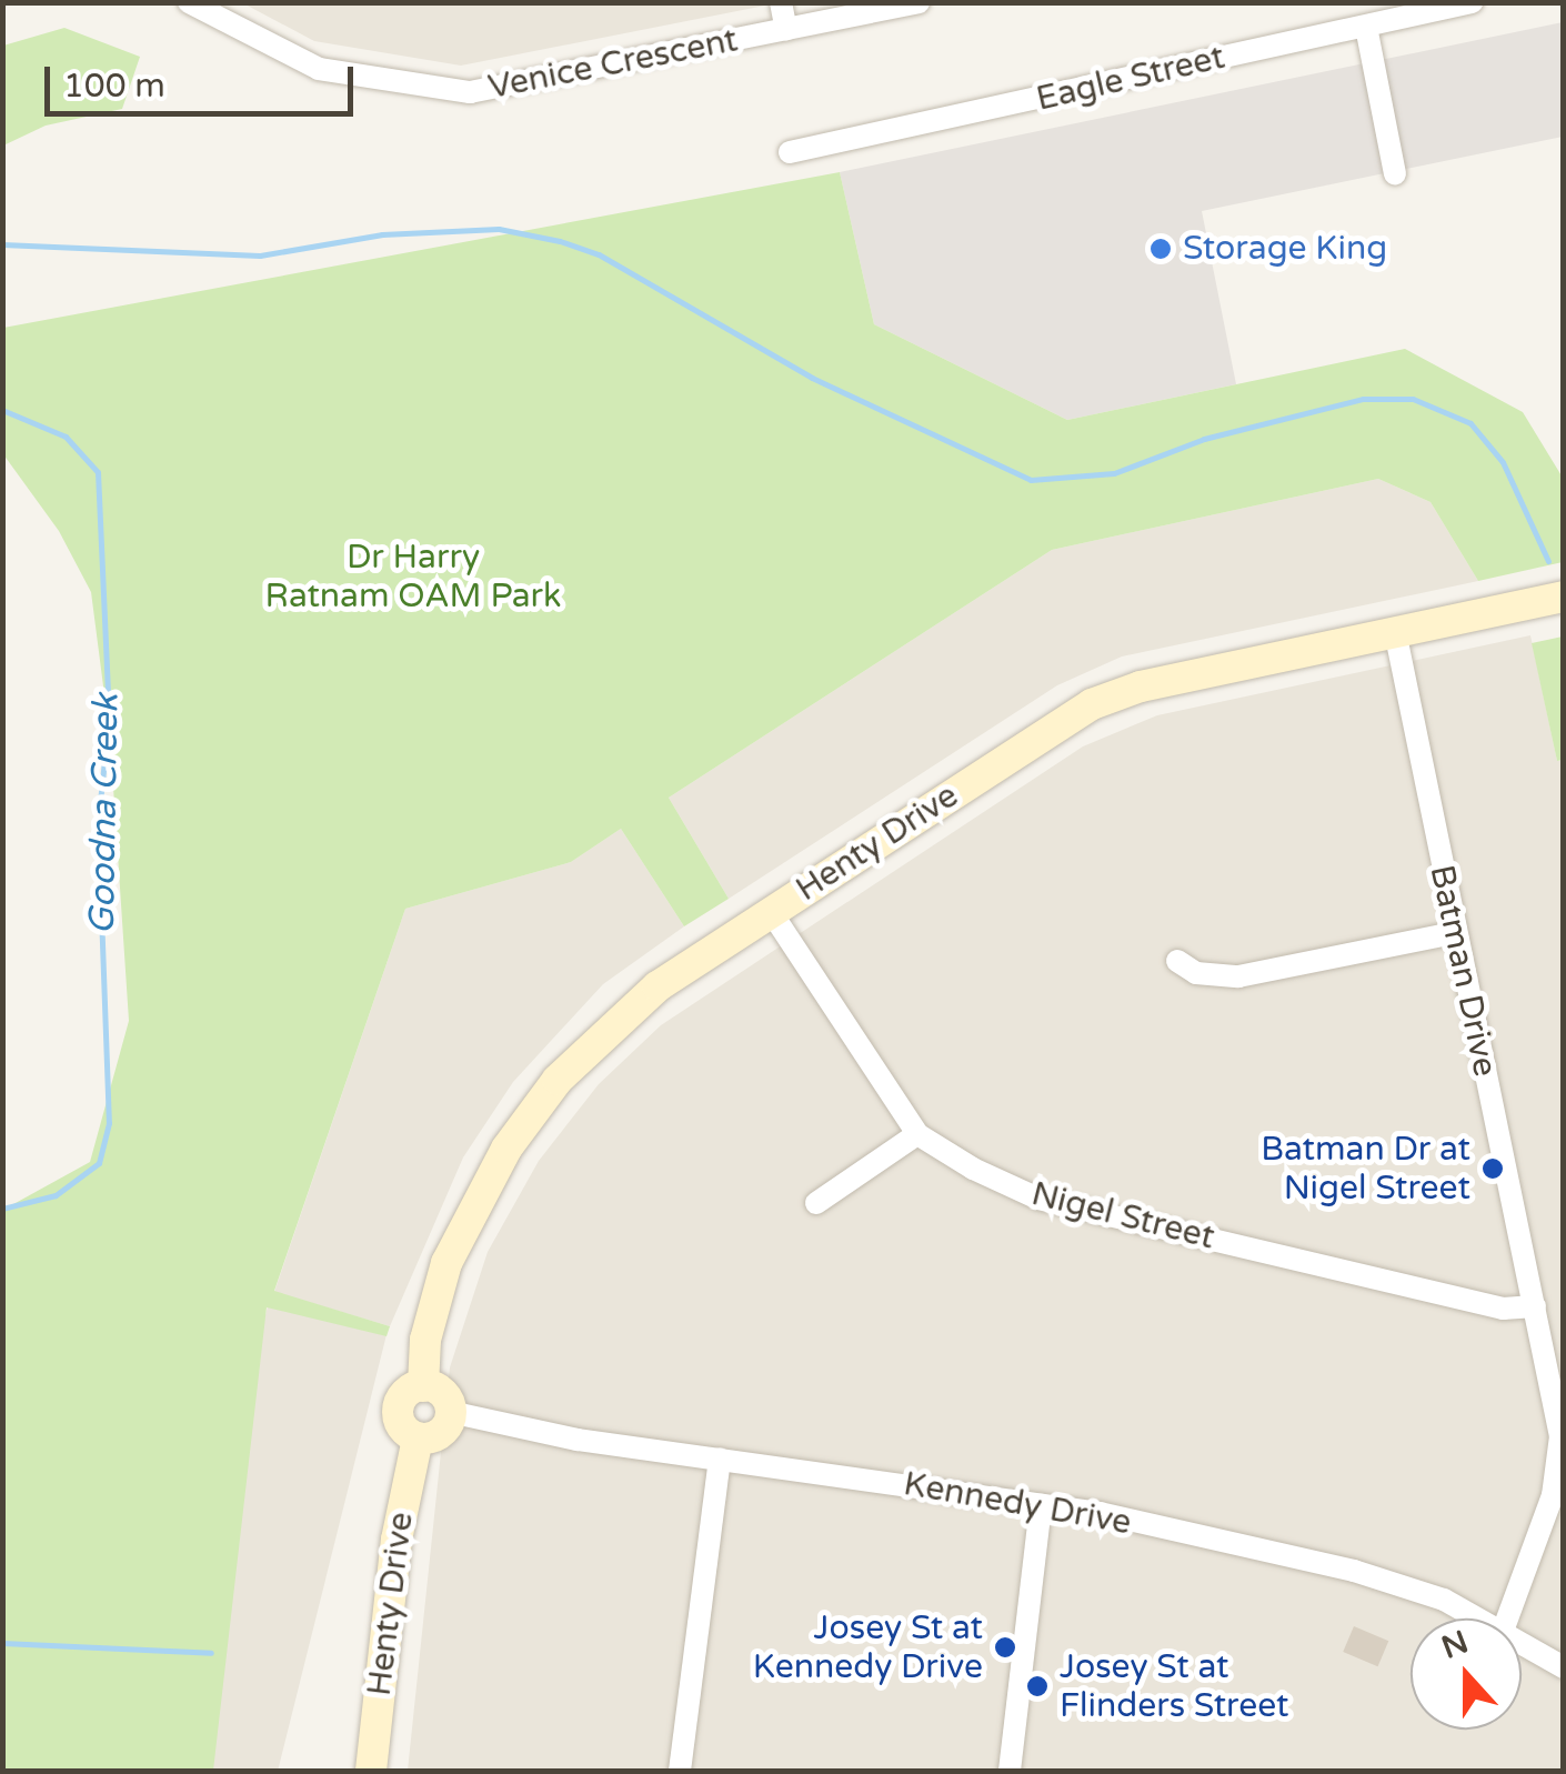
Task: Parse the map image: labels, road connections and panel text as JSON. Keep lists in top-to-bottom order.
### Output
{
  "streets": {
    "street": [
      "Venice Crescent",
      "Eagle Street",
      "Henty Drive",
      "Batman Drive",
      "Nigel Street",
      "Kennedy Drive"
    ]
  },
  "crossings": [
    ["Henty Drive", "Batman Drive"],
    ["Henty Drive", "Nigel Street"],
    ["Henty Drive", "Kennedy Drive"],
    ["Batman Drive", "Nigel Street"]
  ],
  "water": ["Goodna Creek"],
  "parks": ["Dr Harry Ratnam OAM Park"],
  "places": [
    "Storage King",
    "Batman Dr at Nigel Street",
    "Josey St at Kennedy Drive",
    "Josey St at Flinders Street"
  ],
  "scale_bar": "100 m",
  "north": "top"
}
